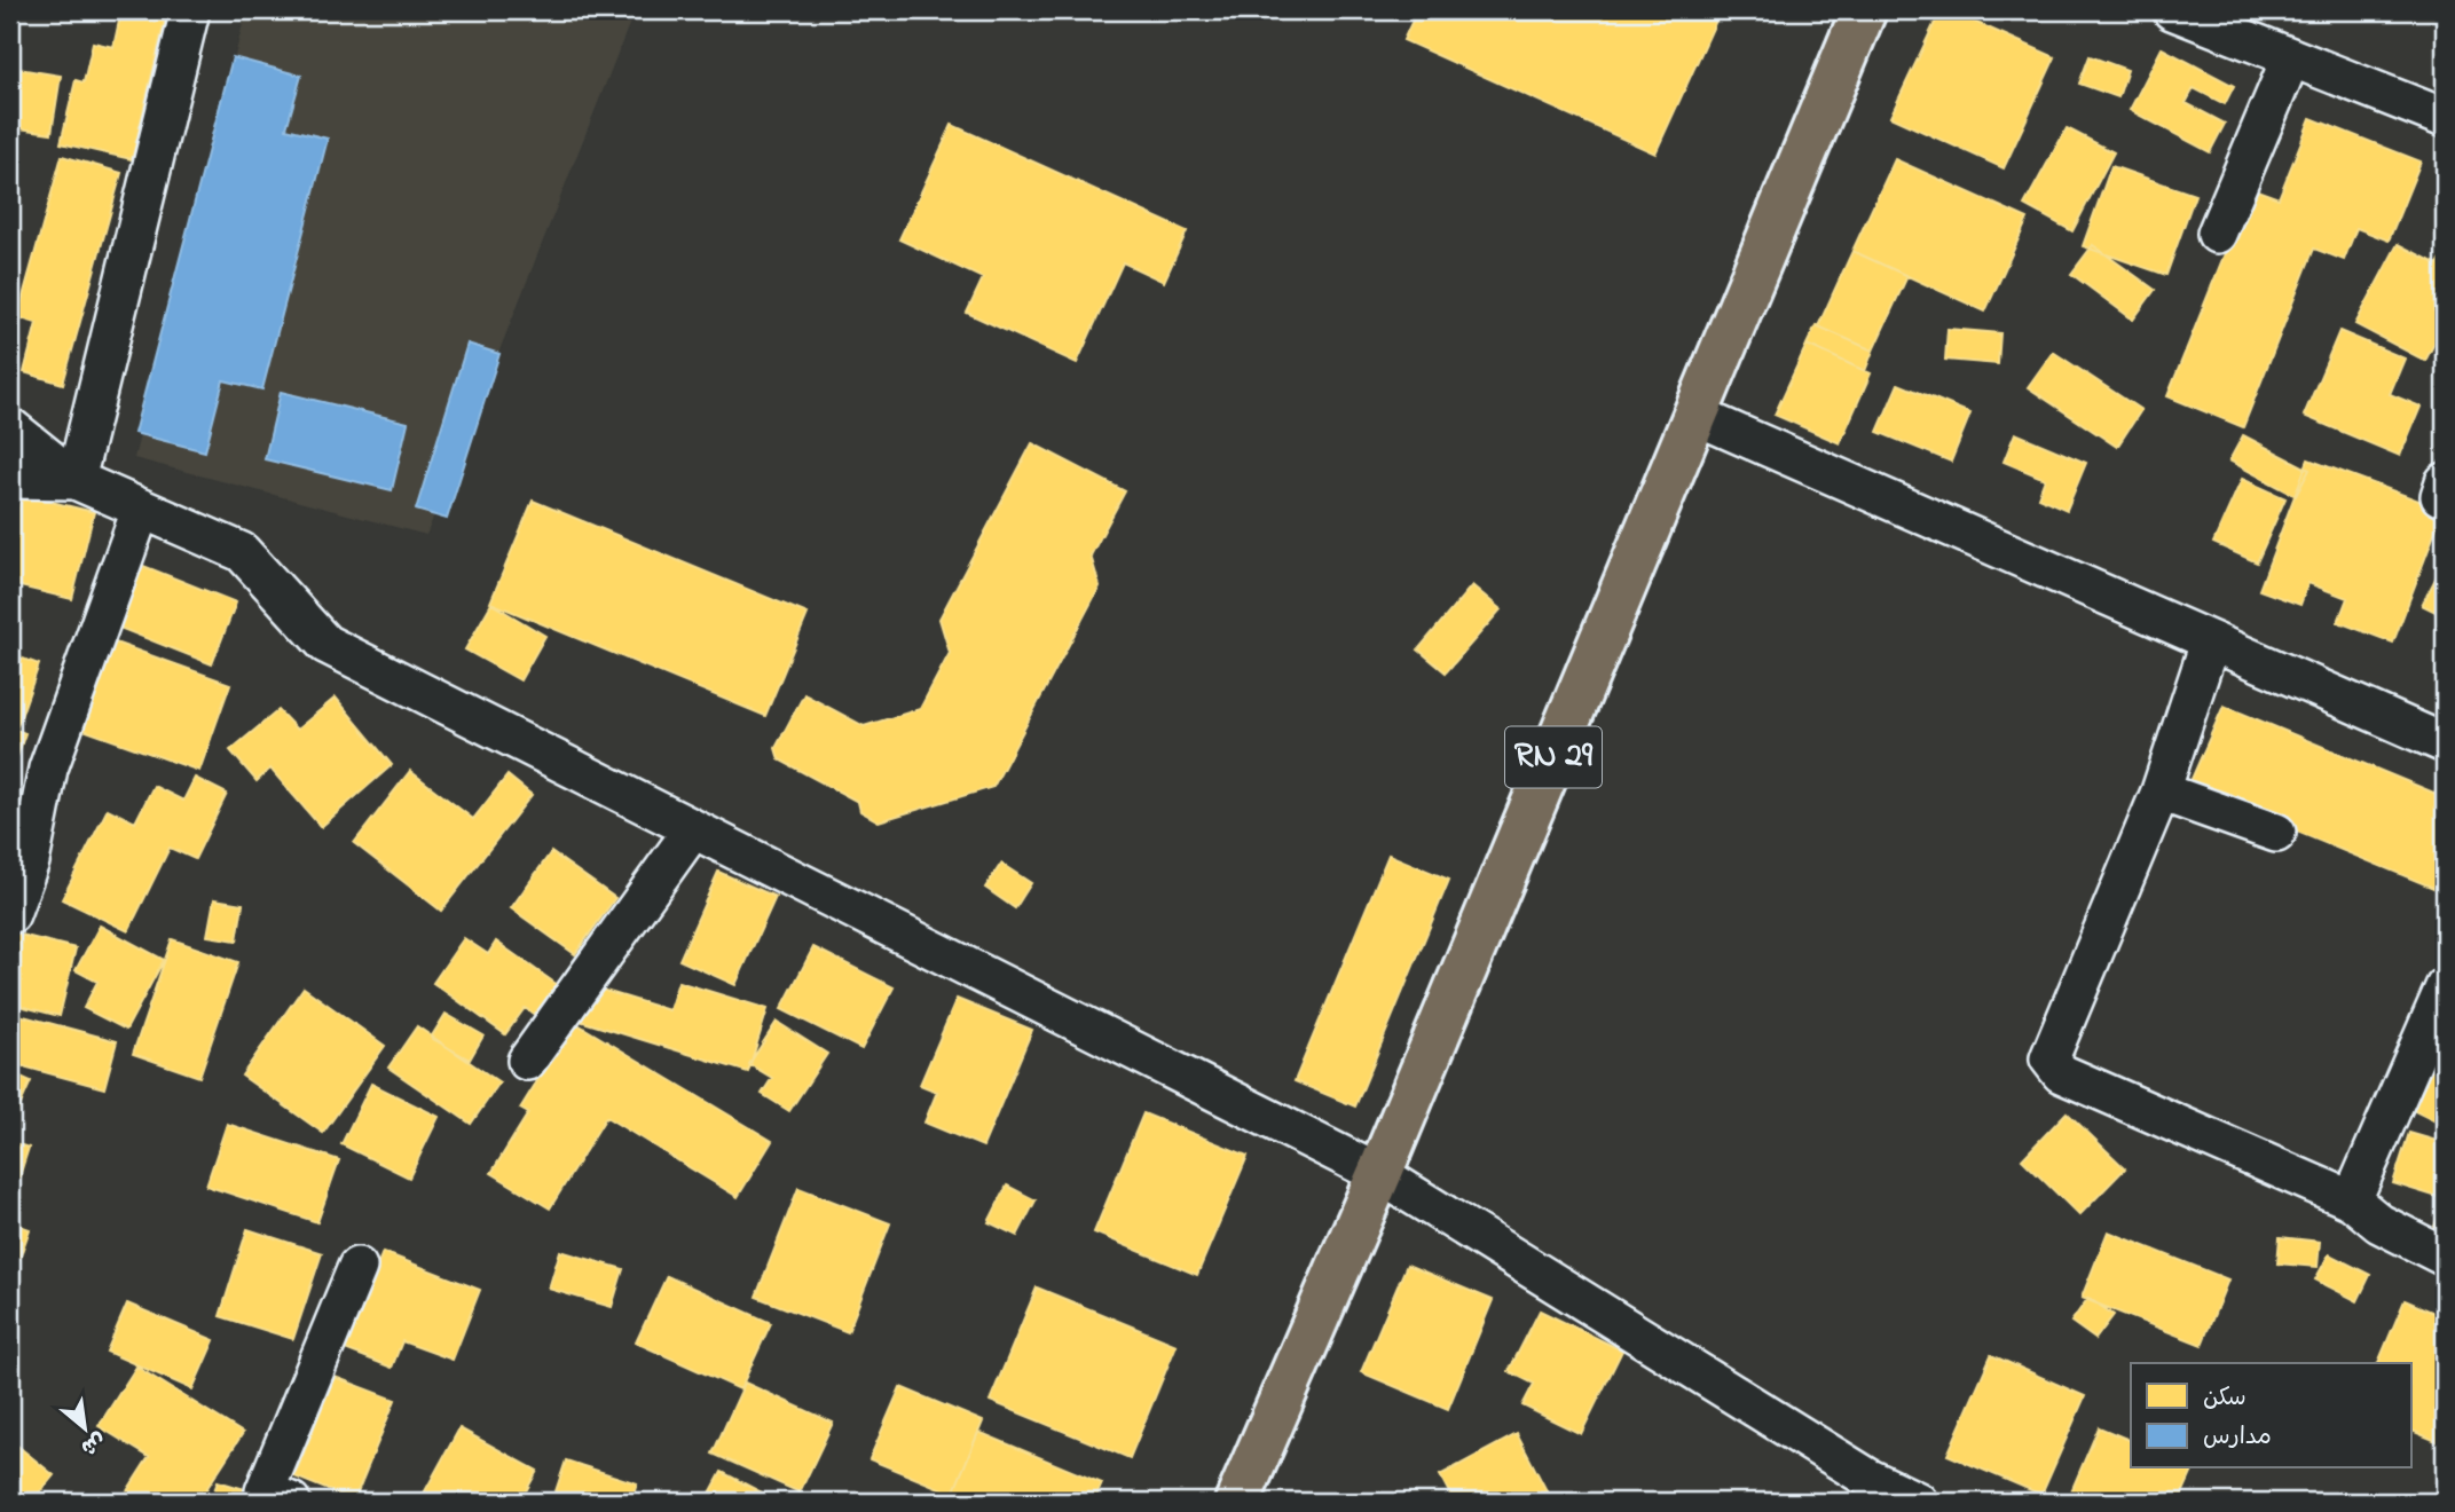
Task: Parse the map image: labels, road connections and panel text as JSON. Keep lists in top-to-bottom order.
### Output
{
  "streets": {
    "main road": ["RN 29"]
  },
  "legend": ["سكن", "مدارس"],
  "north": "bottom right"
}
